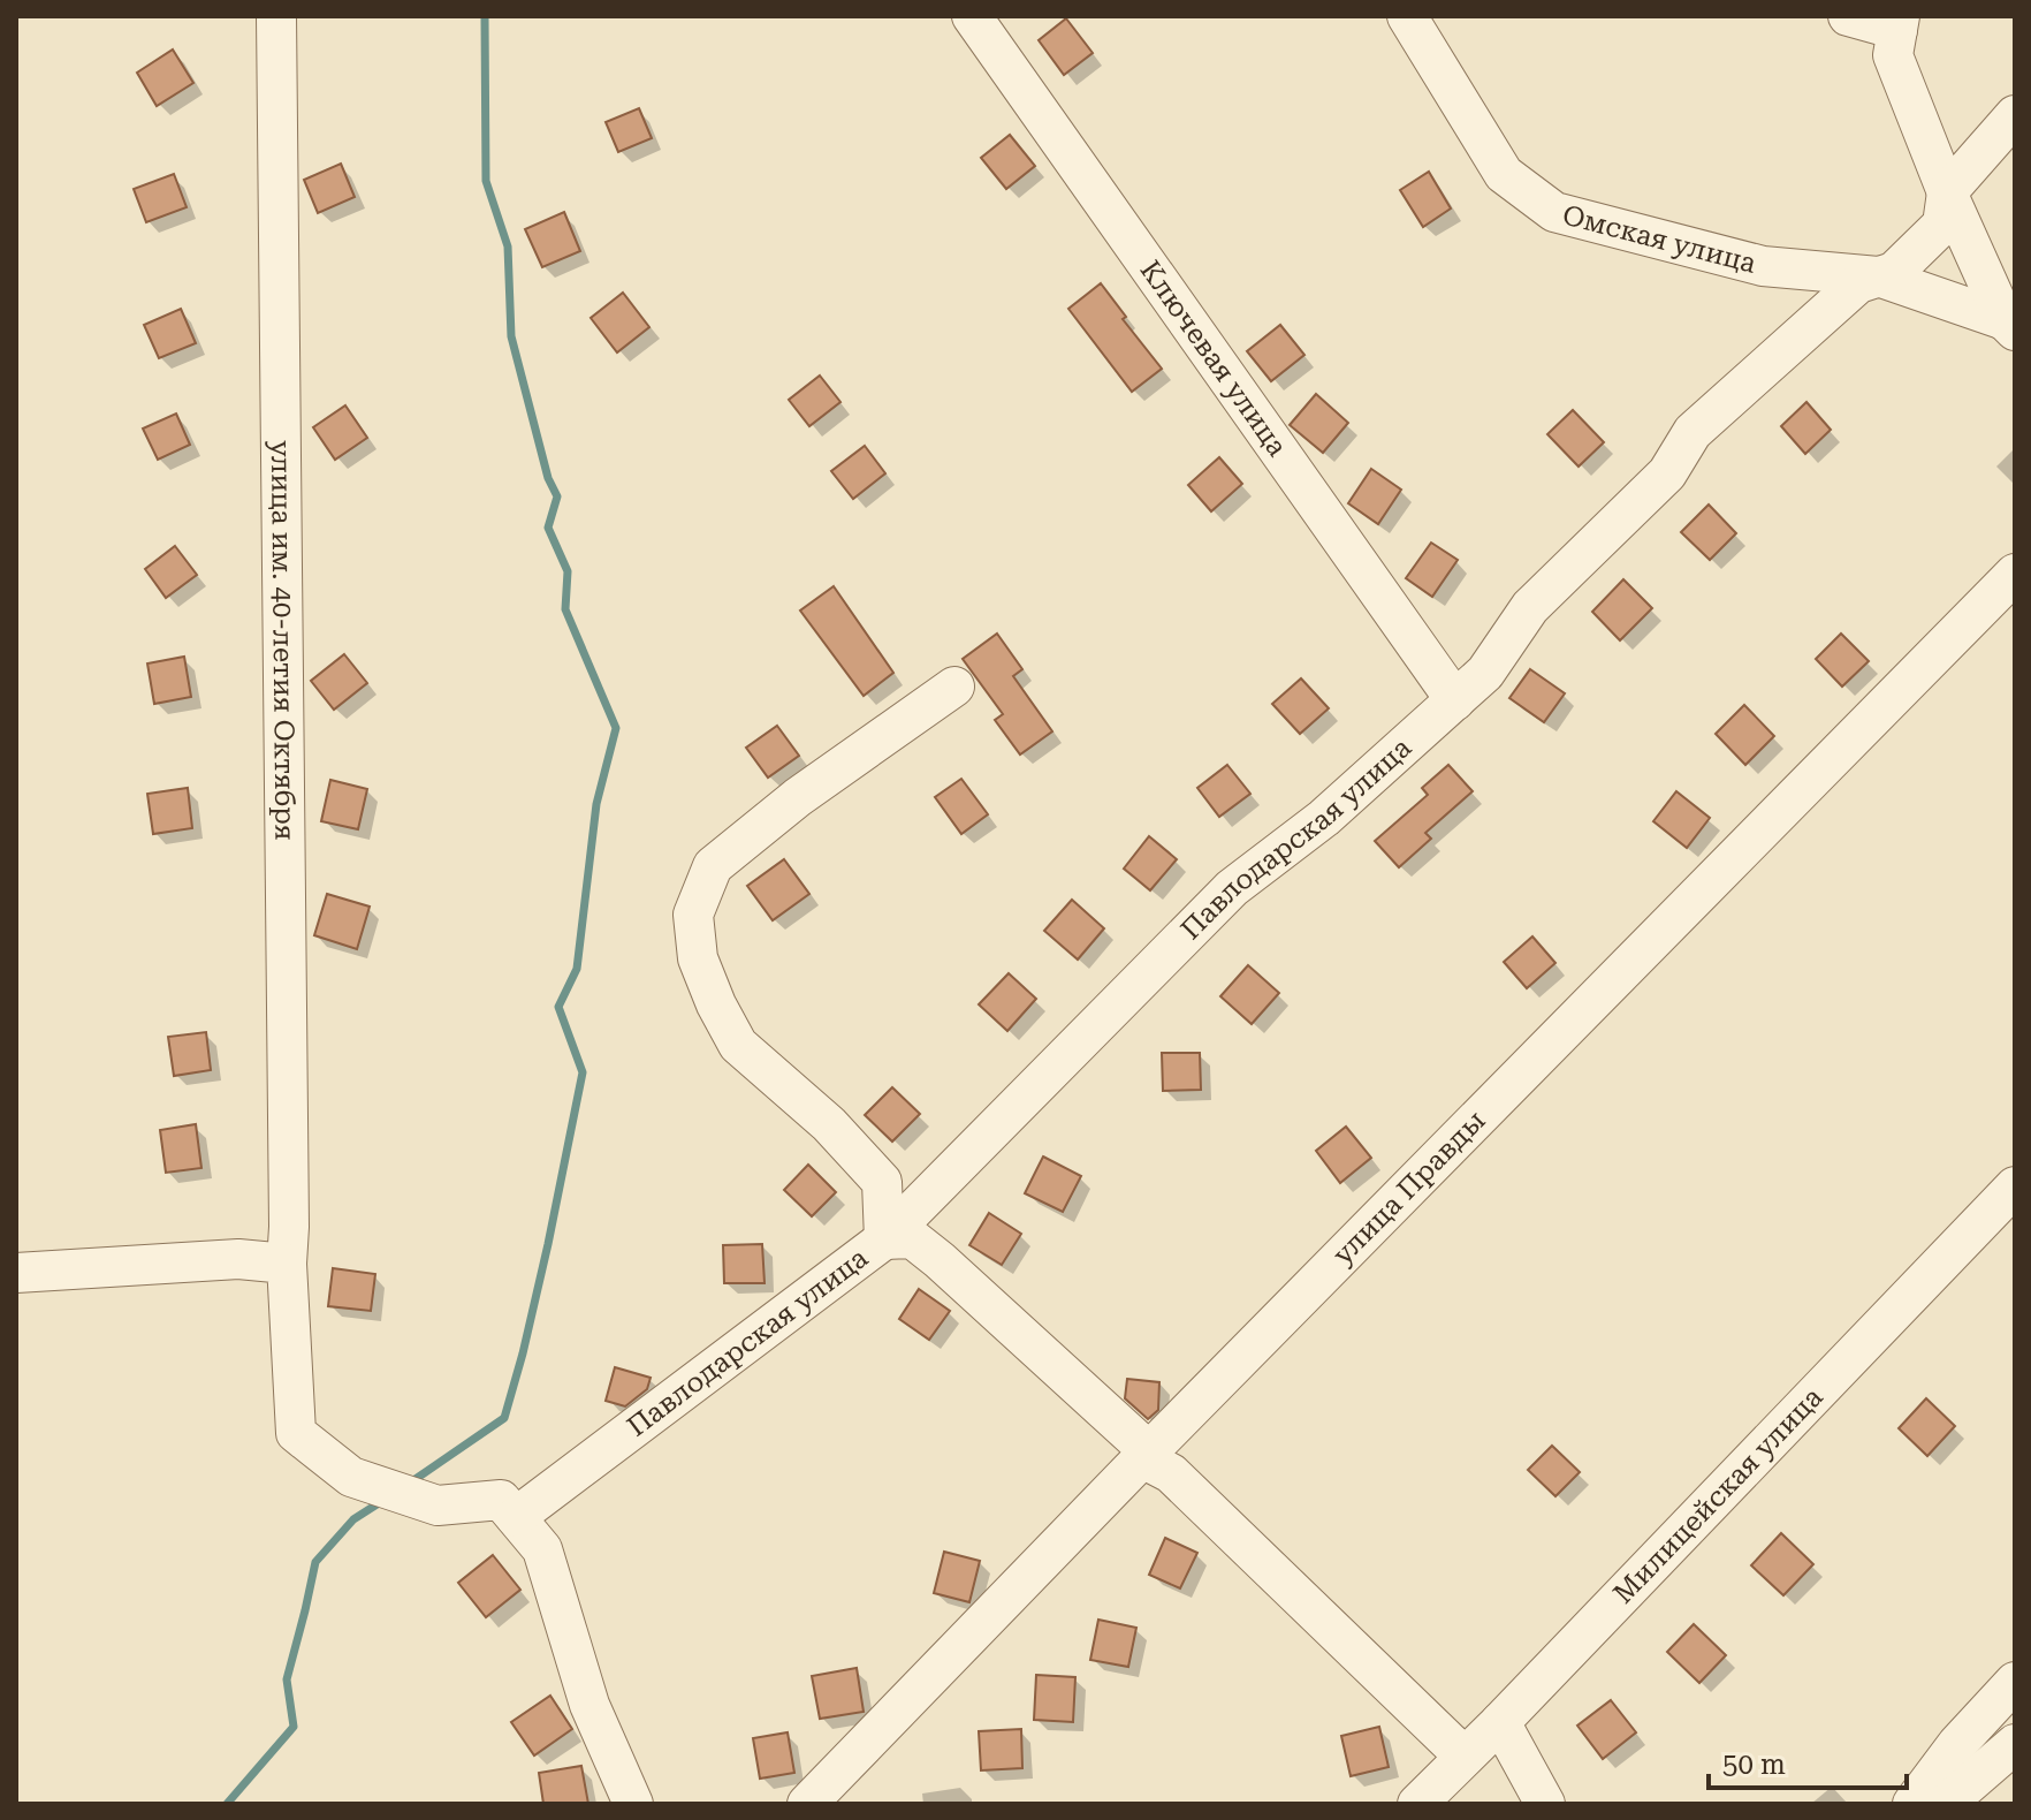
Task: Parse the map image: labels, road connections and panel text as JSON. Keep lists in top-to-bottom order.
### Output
{
  "streets": {
    "street": [
      "Омская улица",
      "Ключевая улица",
      "улица им. 40-летия Октября",
      "Павлодарская улица",
      "улица Правды",
      "Милицейская улица"
    ]
  },
  "crossings": [
    ["Омская улица", "Павлодарская улица"],
    ["Ключевая улица", "Павлодарская улица"],
    ["улица им. 40-летия Октября", "Павлодарская улица"]
  ],
  "scale_bar": "50 m"
}
